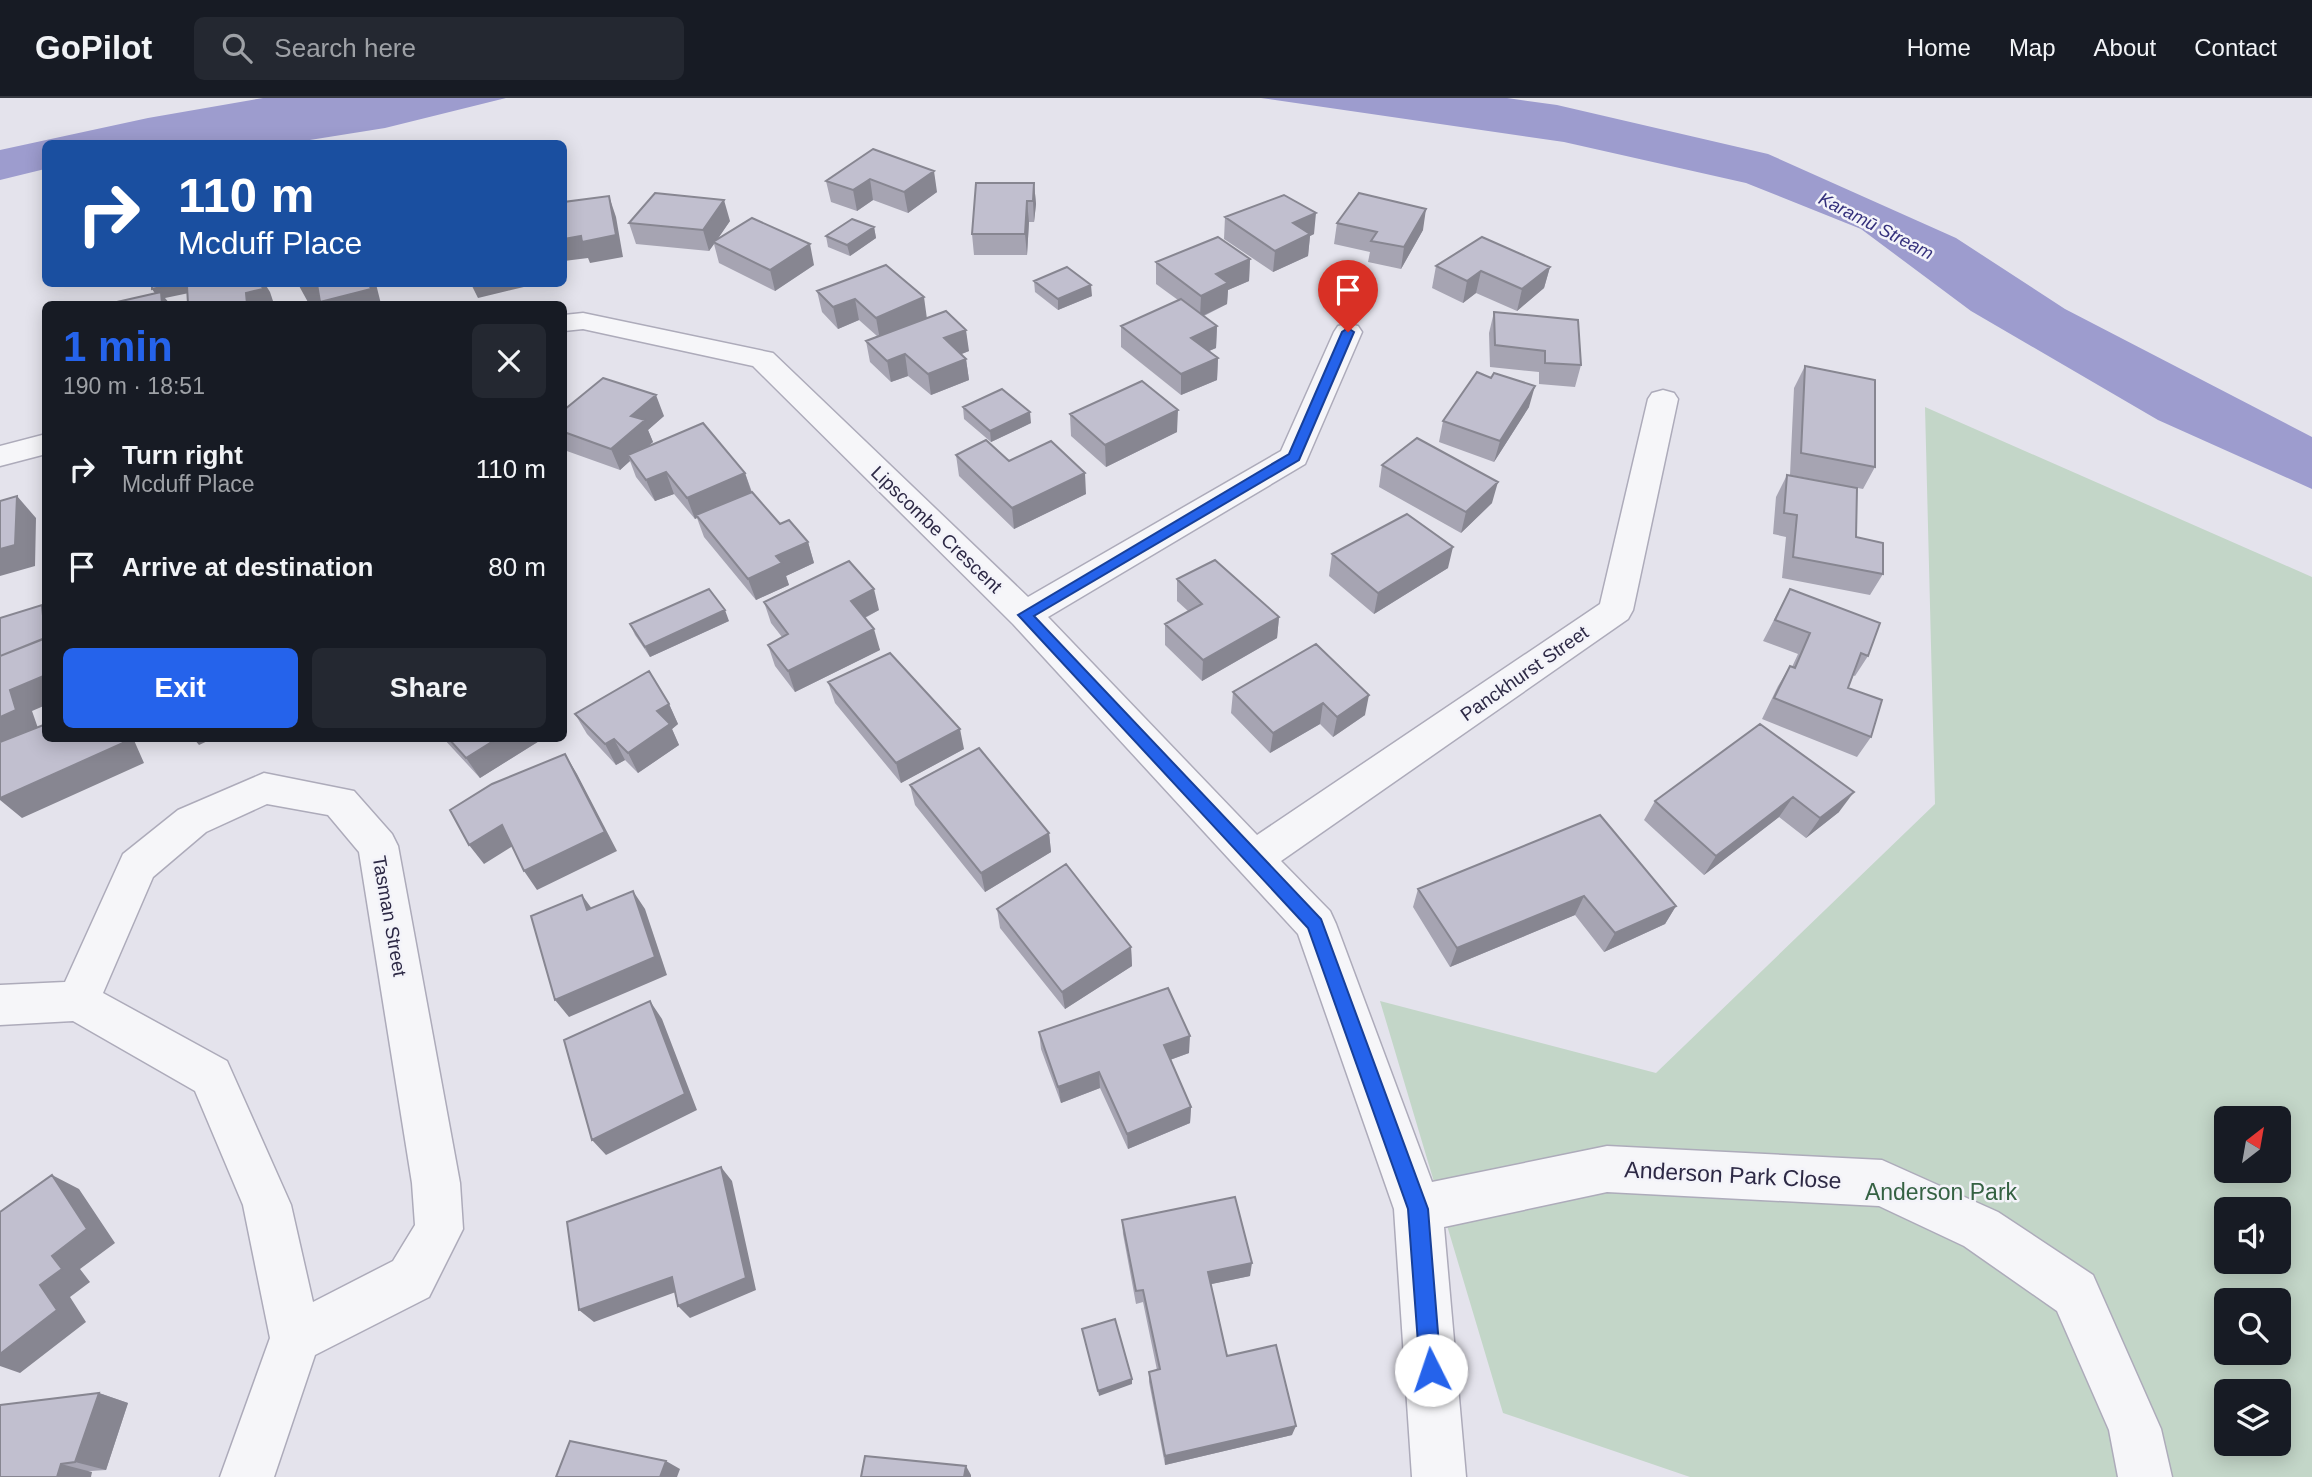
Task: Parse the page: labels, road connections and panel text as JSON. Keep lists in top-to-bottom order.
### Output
{
  "streets": {
    "street": [
      "Lipscombe Crescent",
      "Panckhurst Street",
      "Tasman Street",
      "Anderson Park Close"
    ]
  },
  "crossings": [
    ["Lipscombe Crescent", "Panckhurst Street"],
    ["Lipscombe Crescent", "Anderson Park Close"]
  ],
  "water": ["Karamū Stream"],
  "parks": ["Anderson Park"],
  "north": "top right",
  "page": {
    "header": "GoPilot",
    "search": "Search here",
    "nav": [
      "Home",
      "Map",
      "About",
      "Contact"
    ],
    "turn": ["110 m", "Mcduff Place"],
    "heading": ["1 min", "190 m · 18:51"],
    "list": [
      {
        "name": "Turn right",
        "note": "Mcduff Place",
        "value": "110 m"
      },
      {
        "name": "Arrive at destination",
        "value": "80 m"
      }
    ],
    "buttons": ["Exit", "Share"]
  }
}
